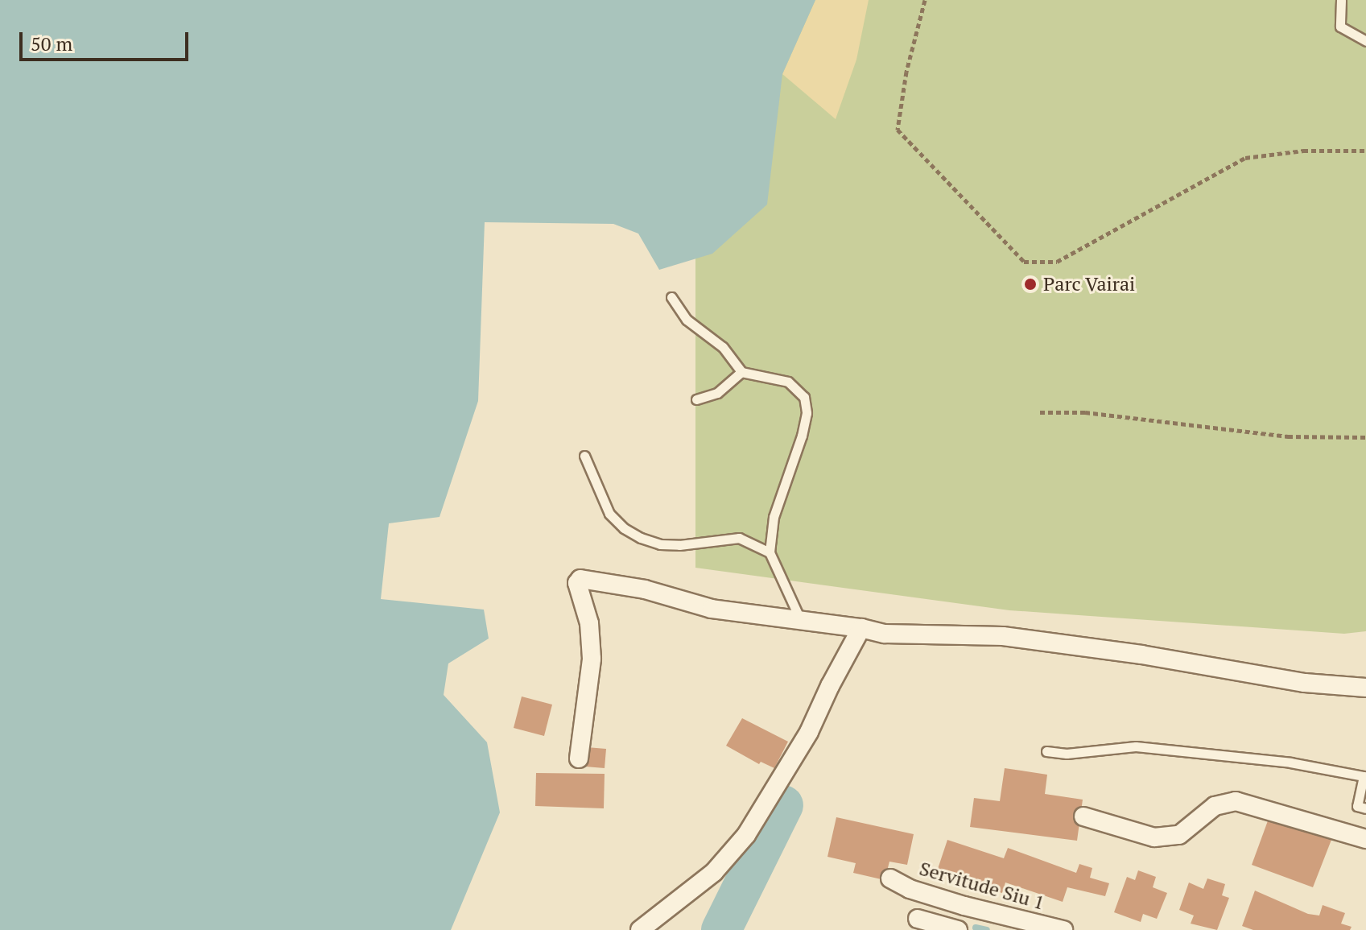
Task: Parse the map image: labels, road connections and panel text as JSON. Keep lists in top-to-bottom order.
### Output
{
  "streets": {
    "street": ["Servitude Siu 1"]
  },
  "places": ["Parc Vairai"],
  "scale_bar": "50 m"
}
